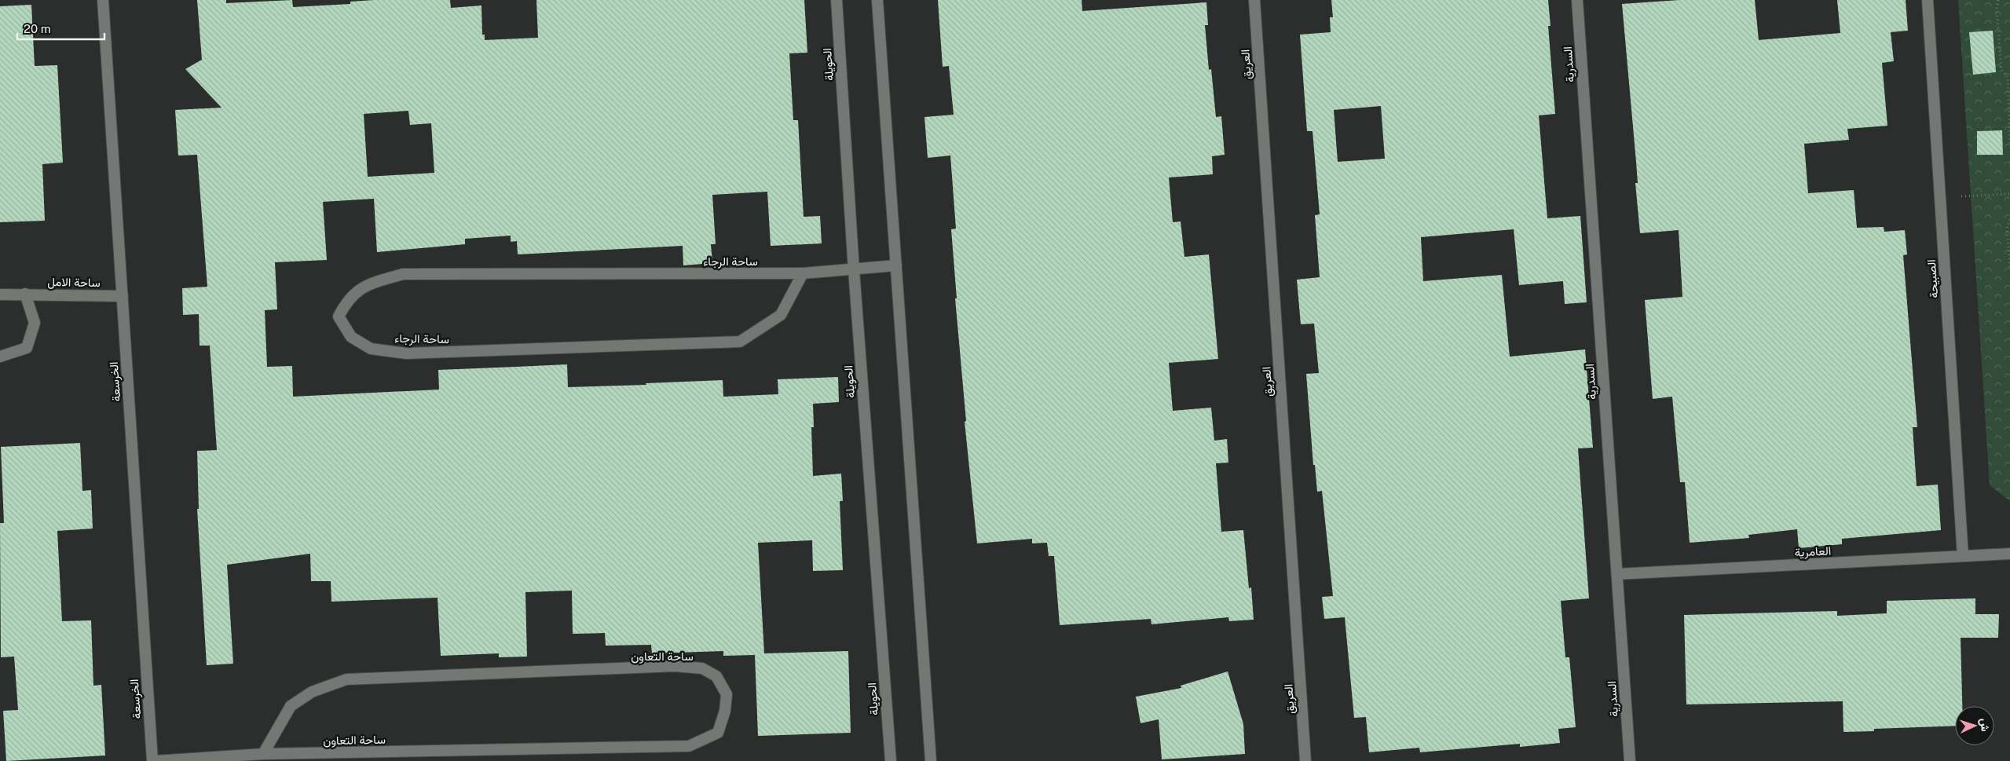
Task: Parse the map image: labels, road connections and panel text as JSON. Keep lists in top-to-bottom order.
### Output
{
  "streets": {
    "street": [
      "الحويلة",
      "العريق",
      "السدرية",
      "ساحة الرجاء",
      "الصبيحة",
      "ساحة الامل",
      "الخرسعة",
      "العامرية",
      "ساحة التعاون"
    ]
  },
  "crossings": [
    ["الحويلة", "ساحة الرجاء"],
    ["السدرية", "العامرية"],
    ["الصبيحة", "العامرية"],
    ["ساحة الامل", "الخرسعة"],
    ["الخرسعة", "ساحة التعاون"]
  ],
  "scale_bar": "20 m",
  "north": "right"
}
